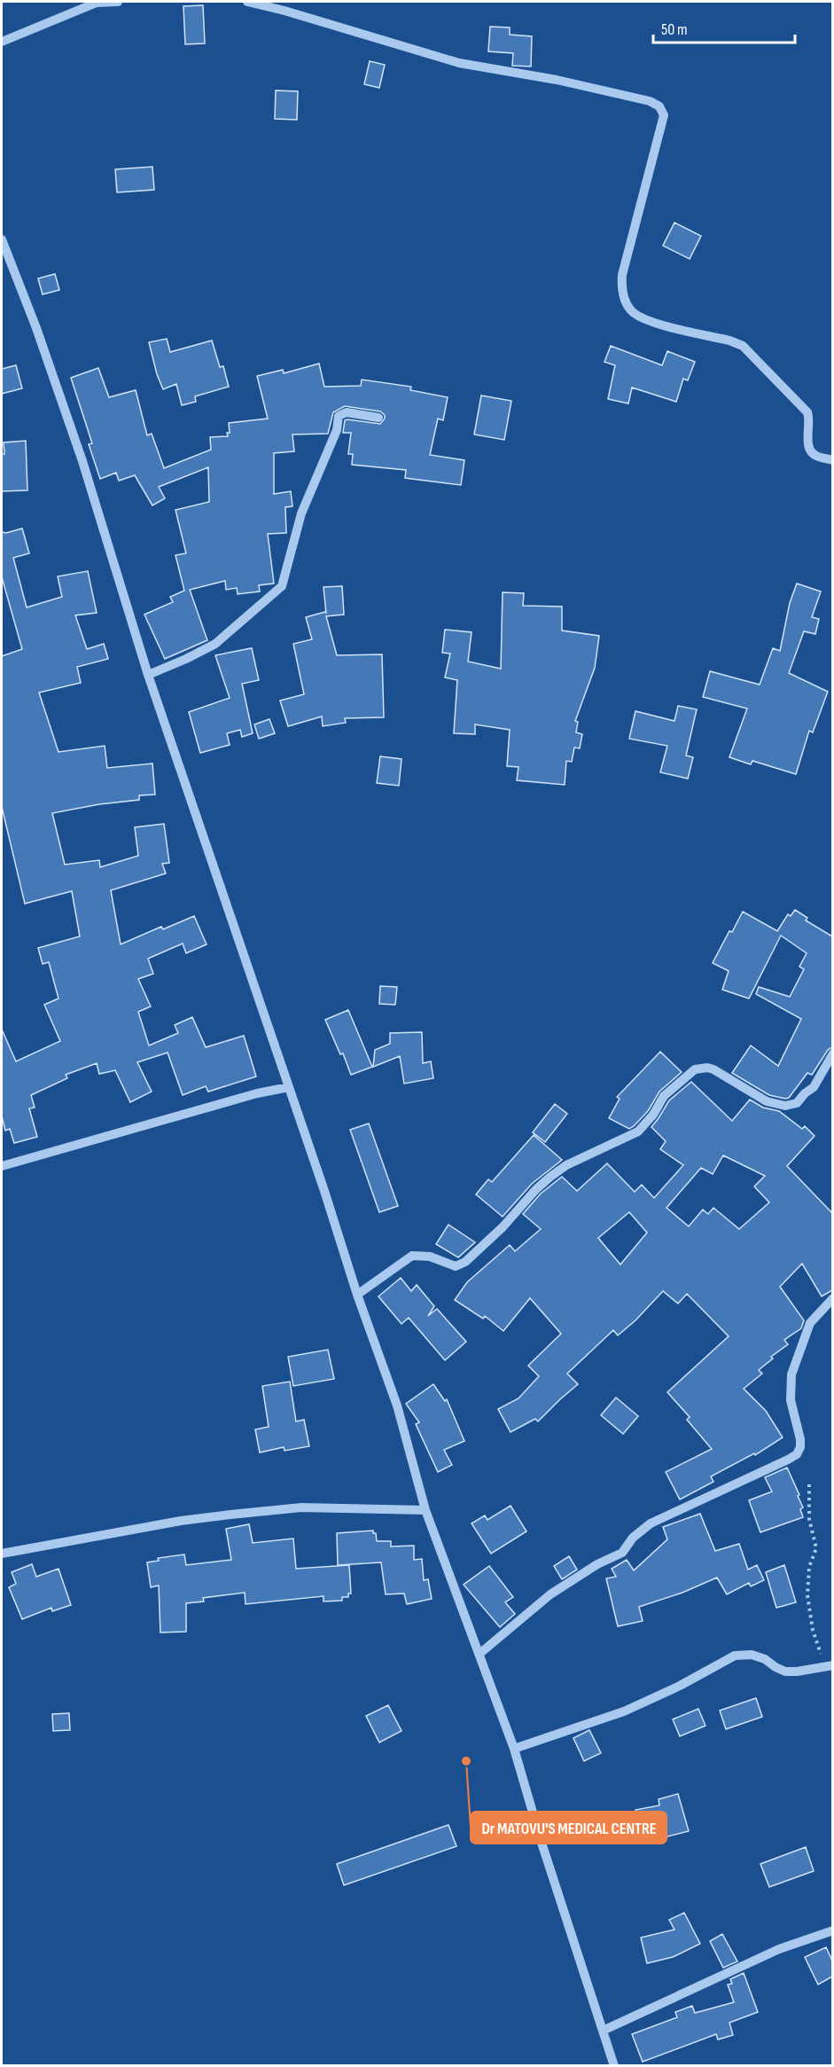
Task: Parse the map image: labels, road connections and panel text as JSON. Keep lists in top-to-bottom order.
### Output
{
  "places": ["Dr MATOVU'S MEDICAL CENTRE"],
  "scale_bar": "50 m"
}
